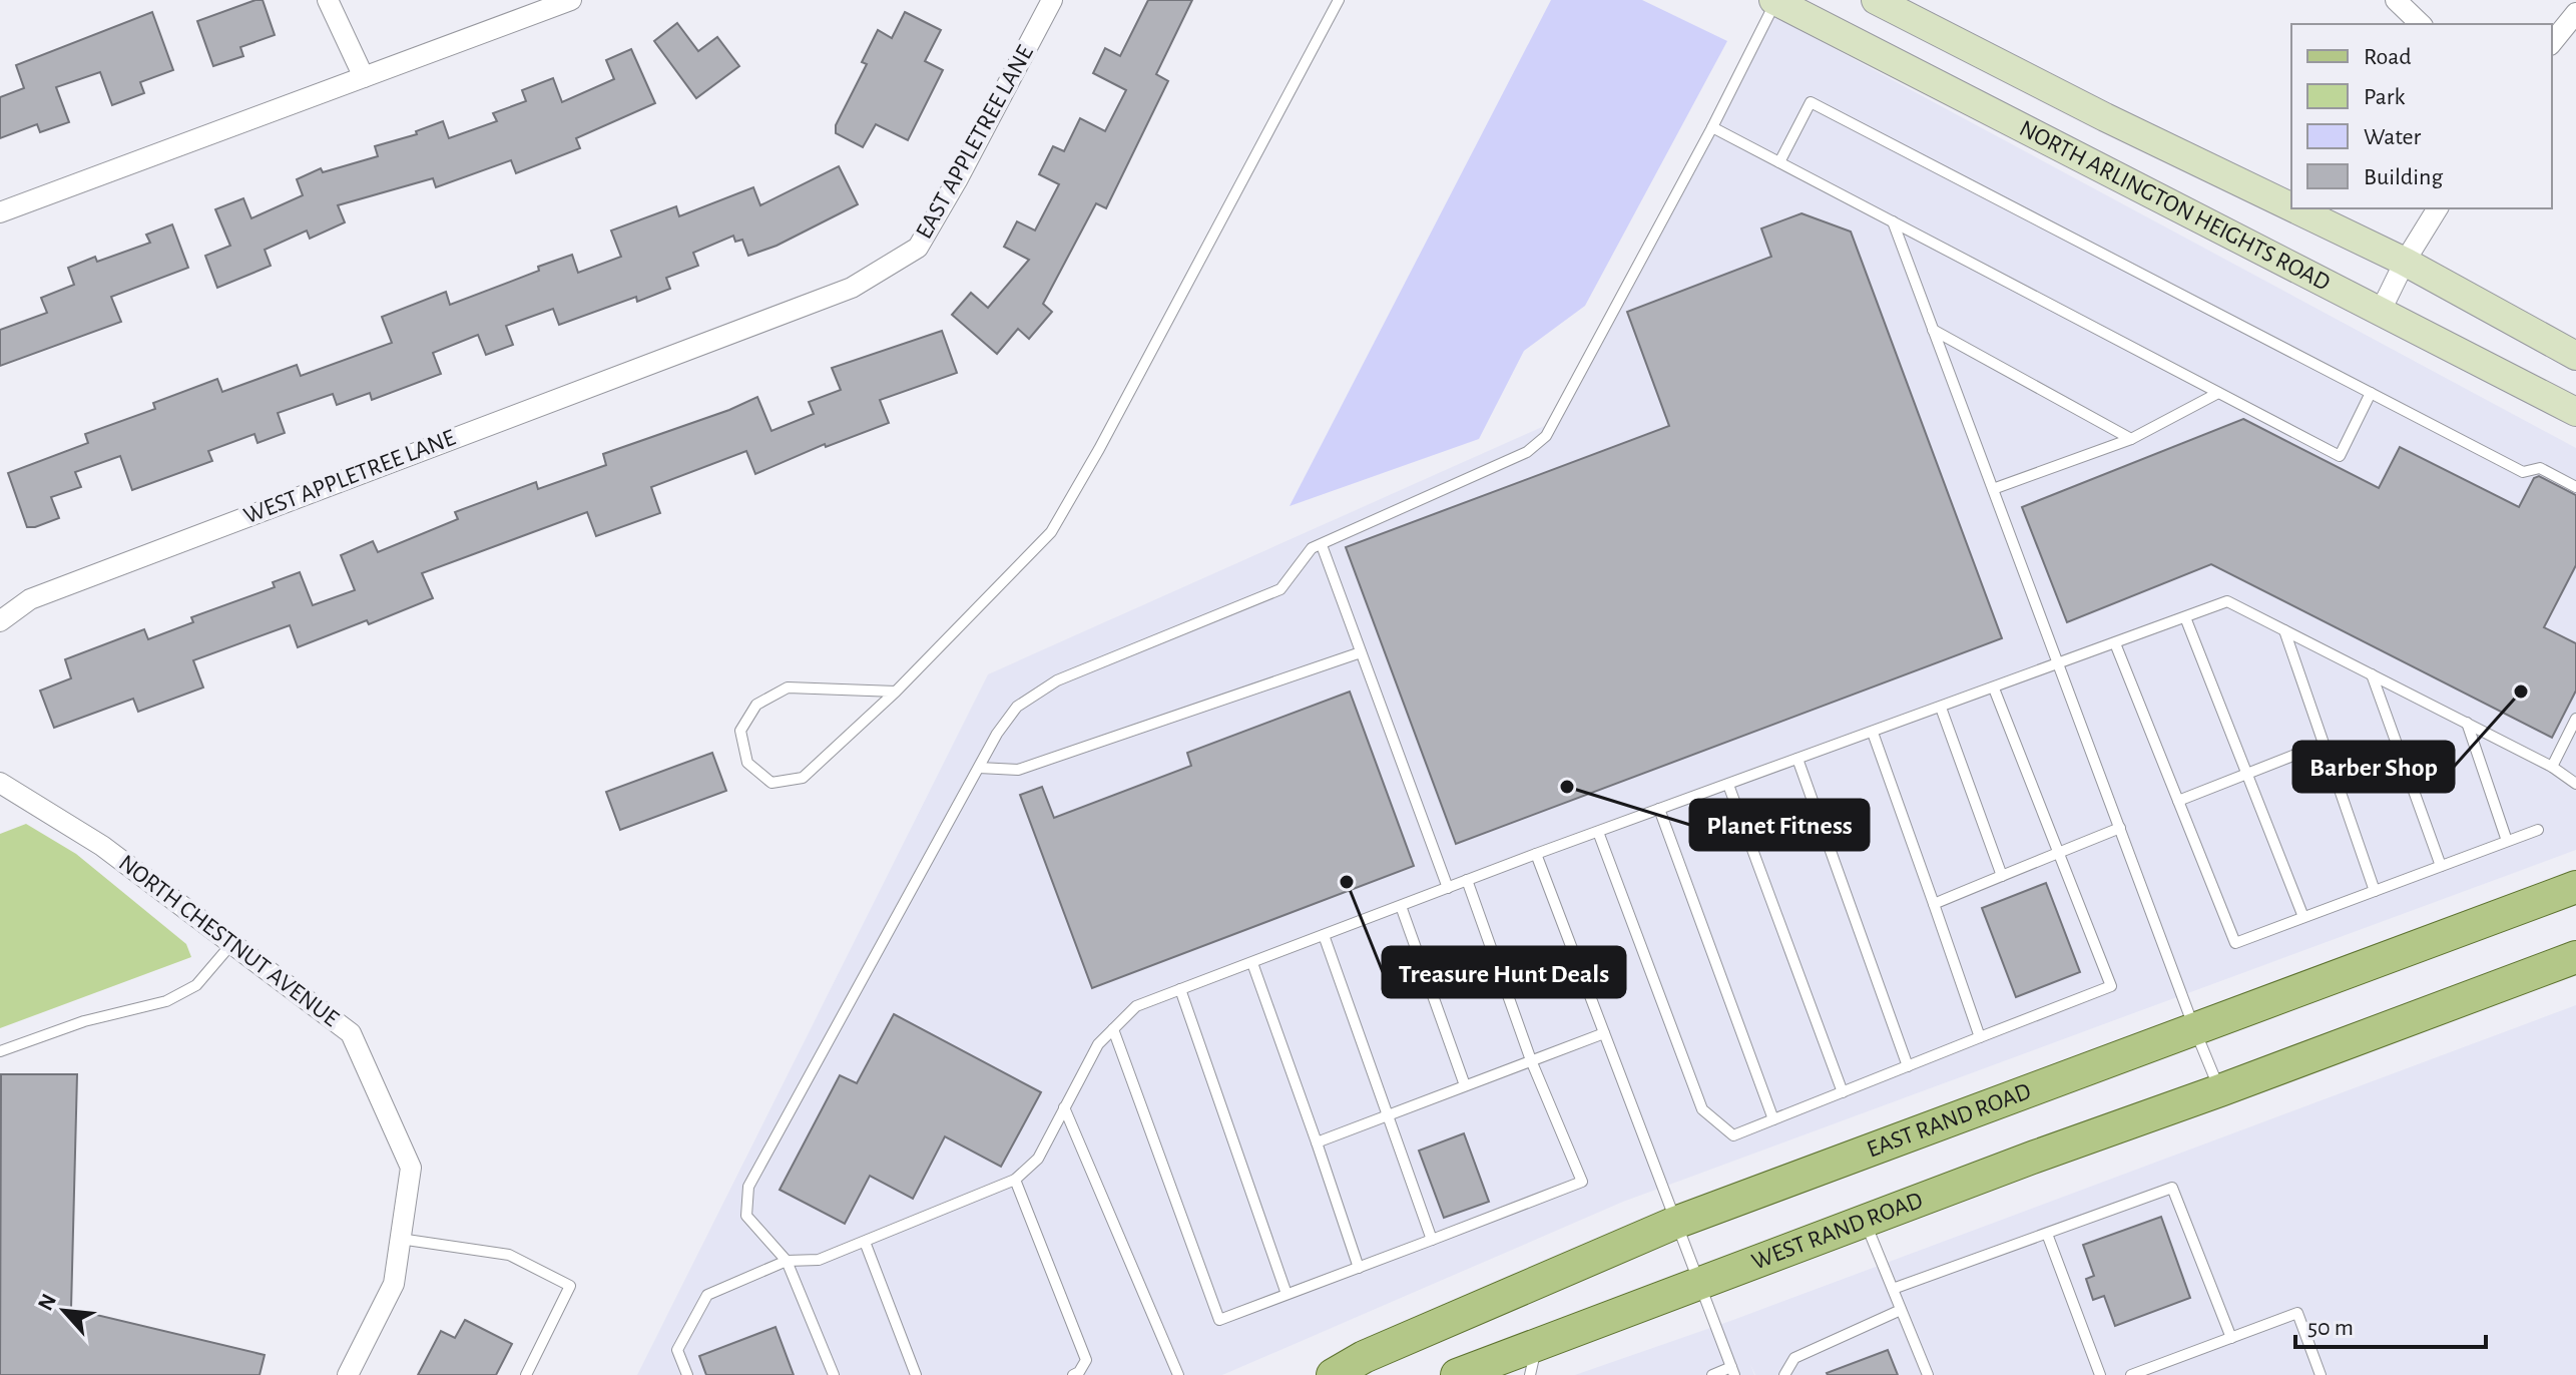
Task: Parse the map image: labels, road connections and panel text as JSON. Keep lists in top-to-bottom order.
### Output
{
  "streets": {
    "main road": ["NORTH ARLINGTON HEIGHTS ROAD", "EAST RAND ROAD", "WEST RAND ROAD"],
    "street": ["EAST APPLETREE LANE", "WEST APPLETREE LANE", "NORTH CHESTNUT AVENUE"]
  },
  "crossings": [
    ["EAST APPLETREE LANE", "WEST APPLETREE LANE"]
  ],
  "places": ["Barber Shop", "Planet Fitness", "Treasure Hunt Deals"],
  "legend": [
    "Road",
    "Park",
    "Water",
    "Building"
  ],
  "scale_bar": "50 m",
  "north": "top left"
}
